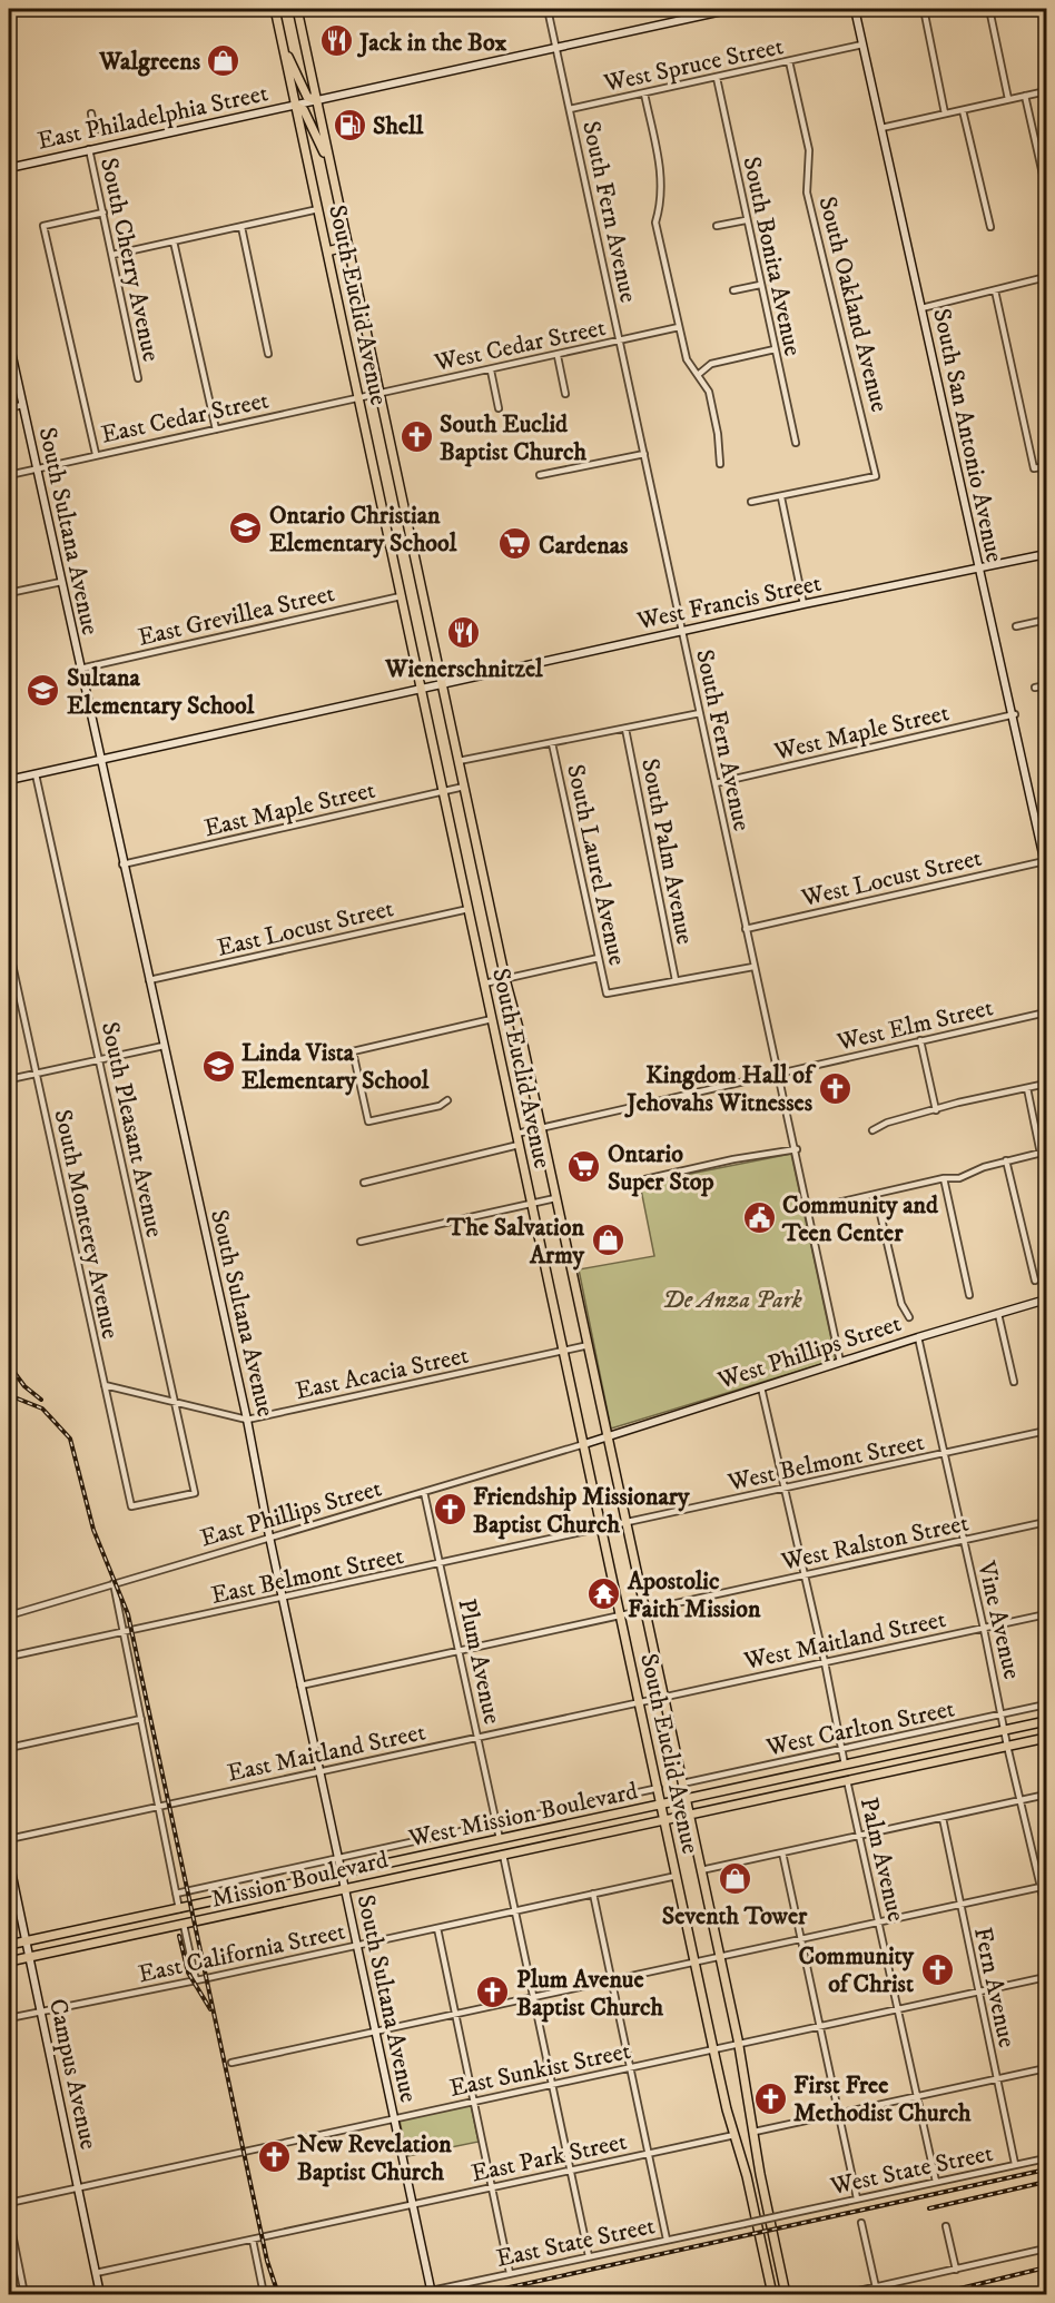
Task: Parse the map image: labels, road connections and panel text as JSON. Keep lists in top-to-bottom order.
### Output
{
  "streets": {
    "main road": ["South Euclid Avenue", "West Mission Boulevard", "Mission Boulevard"],
    "street": [
      "West Spruce Street",
      "East Philadelphia Street",
      "South Fern Avenue",
      "South Bonita Avenue",
      "South Cherry Avenue",
      "South Oakland Avenue",
      "West Cedar Street",
      "East Cedar Street",
      "South San Antonio Avenue",
      "South Sultana Avenue",
      "West Francis Street",
      "East Grevillea Street",
      "West Maple Street",
      "East Maple Street",
      "South Palm Avenue",
      "South Laurel Avenue",
      "West Locust Street",
      "East Locust Street",
      "West Elm Street",
      "South Pleasant Avenue",
      "South Monterey Avenue",
      "West Phillips Street",
      "East Acacia Street",
      "West Belmont Street",
      "East Phillips Street",
      "West Ralston Street",
      "East Belmont Street",
      "Vine Avenue",
      "West Maitland Street",
      "Plum Avenue",
      "West Carlton Street",
      "East Maitland Street",
      "Palm Avenue",
      "East California Street",
      "Fern Avenue",
      "East Sunkist Street",
      "Campus Avenue",
      "East Park Street",
      "West State Street",
      "East State Street"
    ]
  },
  "crossings": [
    ["West Spruce Street", "South Fern Avenue"],
    ["West Spruce Street", "South Bonita Avenue"],
    ["West Spruce Street", "South Oakland Avenue"],
    ["West Spruce Street", "South San Antonio Avenue"],
    ["East Philadelphia Street", "South Fern Avenue"],
    ["East Philadelphia Street", "South Cherry Avenue"],
    ["East Philadelphia Street", "South Euclid Avenue"],
    ["South Fern Avenue", "West Cedar Street"],
    ["South Fern Avenue", "West Francis Street"],
    ["South Fern Avenue", "West Maple Street"],
    ["South Fern Avenue", "West Locust Street"],
    ["South Fern Avenue", "West Elm Street"],
    ["South Fern Avenue", "West Phillips Street"],
    ["South Euclid Avenue", "West Cedar Street"],
    ["South Euclid Avenue", "East Cedar Street"],
    ["South Euclid Avenue", "West Francis Street"],
    ["South Euclid Avenue", "East Grevillea Street"],
    ["South Euclid Avenue", "East Maple Street"],
    ["South Euclid Avenue", "East Locust Street"],
    ["South Euclid Avenue", "West Elm Street"],
    ["South Euclid Avenue", "West Phillips Street"],
    ["South Euclid Avenue", "East Acacia Street"],
    ["South Euclid Avenue", "West Belmont Street"],
    ["South Euclid Avenue", "East Phillips Street"],
    ["South Euclid Avenue", "West Ralston Street"],
    ["South Euclid Avenue", "East Belmont Street"],
    ["South Euclid Avenue", "West Maitland Street"],
    ["South Euclid Avenue", "West Carlton Street"],
    ["South Euclid Avenue", "East Maitland Street"],
    ["South Euclid Avenue", "West Mission Boulevard"],
    ["South Euclid Avenue", "Mission Boulevard"],
    ["South Euclid Avenue", "East California Street"],
    ["South Euclid Avenue", "East Sunkist Street"],
    ["South Euclid Avenue", "East Park Street"],
    ["West Cedar Street", "East Cedar Street"],
    ["East Cedar Street", "South Sultana Avenue"],
    ["South San Antonio Avenue", "West Francis Street"],
    ["South San Antonio Avenue", "West Maple Street"],
    ["South San Antonio Avenue", "West Locust Street"],
    ["South Sultana Avenue", "West Francis Street"],
    ["South Sultana Avenue", "East Grevillea Street"],
    ["South Sultana Avenue", "East Maple Street"],
    ["South Sultana Avenue", "East Locust Street"],
    ["South Sultana Avenue", "East Acacia Street"],
    ["South Sultana Avenue", "East Phillips Street"],
    ["South Sultana Avenue", "West Ralston Street"],
    ["South Sultana Avenue", "East Belmont Street"],
    ["South Sultana Avenue", "East Maitland Street"],
    ["South Sultana Avenue", "West Mission Boulevard"],
    ["South Sultana Avenue", "Mission Boulevard"],
    ["South Sultana Avenue", "East California Street"],
    ["South Sultana Avenue", "East Sunkist Street"],
    ["South Sultana Avenue", "East Park Street"],
    ["South Sultana Avenue", "East State Street"],
    ["West Francis Street", "South Pleasant Avenue"],
    ["South Palm Avenue", "South Laurel Avenue"],
    ["South Pleasant Avenue", "South Monterey Avenue"],
    ["South Pleasant Avenue", "East Acacia Street"],
    ["South Monterey Avenue", "East Acacia Street"],
    ["West Phillips Street", "East Phillips Street"],
    ["West Phillips Street", "Vine Avenue"],
    ["West Phillips Street", "Palm Avenue"],
    ["West Belmont Street", "East Belmont Street"],
    ["West Belmont Street", "Vine Avenue"],
    ["West Belmont Street", "Palm Avenue"],
    ["East Phillips Street", "Plum Avenue"],
    ["West Ralston Street", "Vine Avenue"],
    ["West Ralston Street", "Plum Avenue"],
    ["West Ralston Street", "Palm Avenue"],
    ["East Belmont Street", "Plum Avenue"],
    ["Vine Avenue", "West Maitland Street"],
    ["Vine Avenue", "West Carlton Street"],
    ["Vine Avenue", "West Mission Boulevard"],
    ["West Maitland Street", "East Maitland Street"],
    ["West Maitland Street", "Palm Avenue"],
    ["Plum Avenue", "East Maitland Street"],
    ["Plum Avenue", "West Mission Boulevard"],
    ["West Carlton Street", "Palm Avenue"],
    ["West Mission Boulevard", "Palm Avenue"],
    ["West Mission Boulevard", "Campus Avenue"],
    ["Palm Avenue", "East Sunkist Street"],
    ["Palm Avenue", "West State Street"],
    ["Mission Boulevard", "Campus Avenue"],
    ["East California Street", "Campus Avenue"],
    ["Fern Avenue", "East Sunkist Street"],
    ["Fern Avenue", "West State Street"],
    ["East Sunkist Street", "Campus Avenue"],
    ["Campus Avenue", "East Park Street"],
    ["West State Street", "East State Street"]
  ],
  "parks": ["De Anza Park"],
  "places": {
    "restaurant": ["Jack in the Box", "Wienerschnitzel"],
    "shop": ["Walgreens", "The Salvation Army", "Seventh Tower"],
    "fuel station": ["Shell"],
    "church": [
      "South Euclid Baptist Church",
      "Kingdom Hall of Jehovahs Witnesses",
      "Friendship Missionary Baptist Church",
      "Community of Christ",
      "Plum Avenue Baptist Church",
      "First Free Methodist Church",
      "New Revelation Baptist Church"
    ],
    "school or university": ["Ontario Christian Elementary School", "Sultana Elementary School", "Linda Vista Elementary School"],
    "supermarket": ["Cardenas", "Ontario Super Stop"],
    "public building": ["Community and Teen Center"],
    "temple": ["Apostolic Faith Mission"]
  }
}
